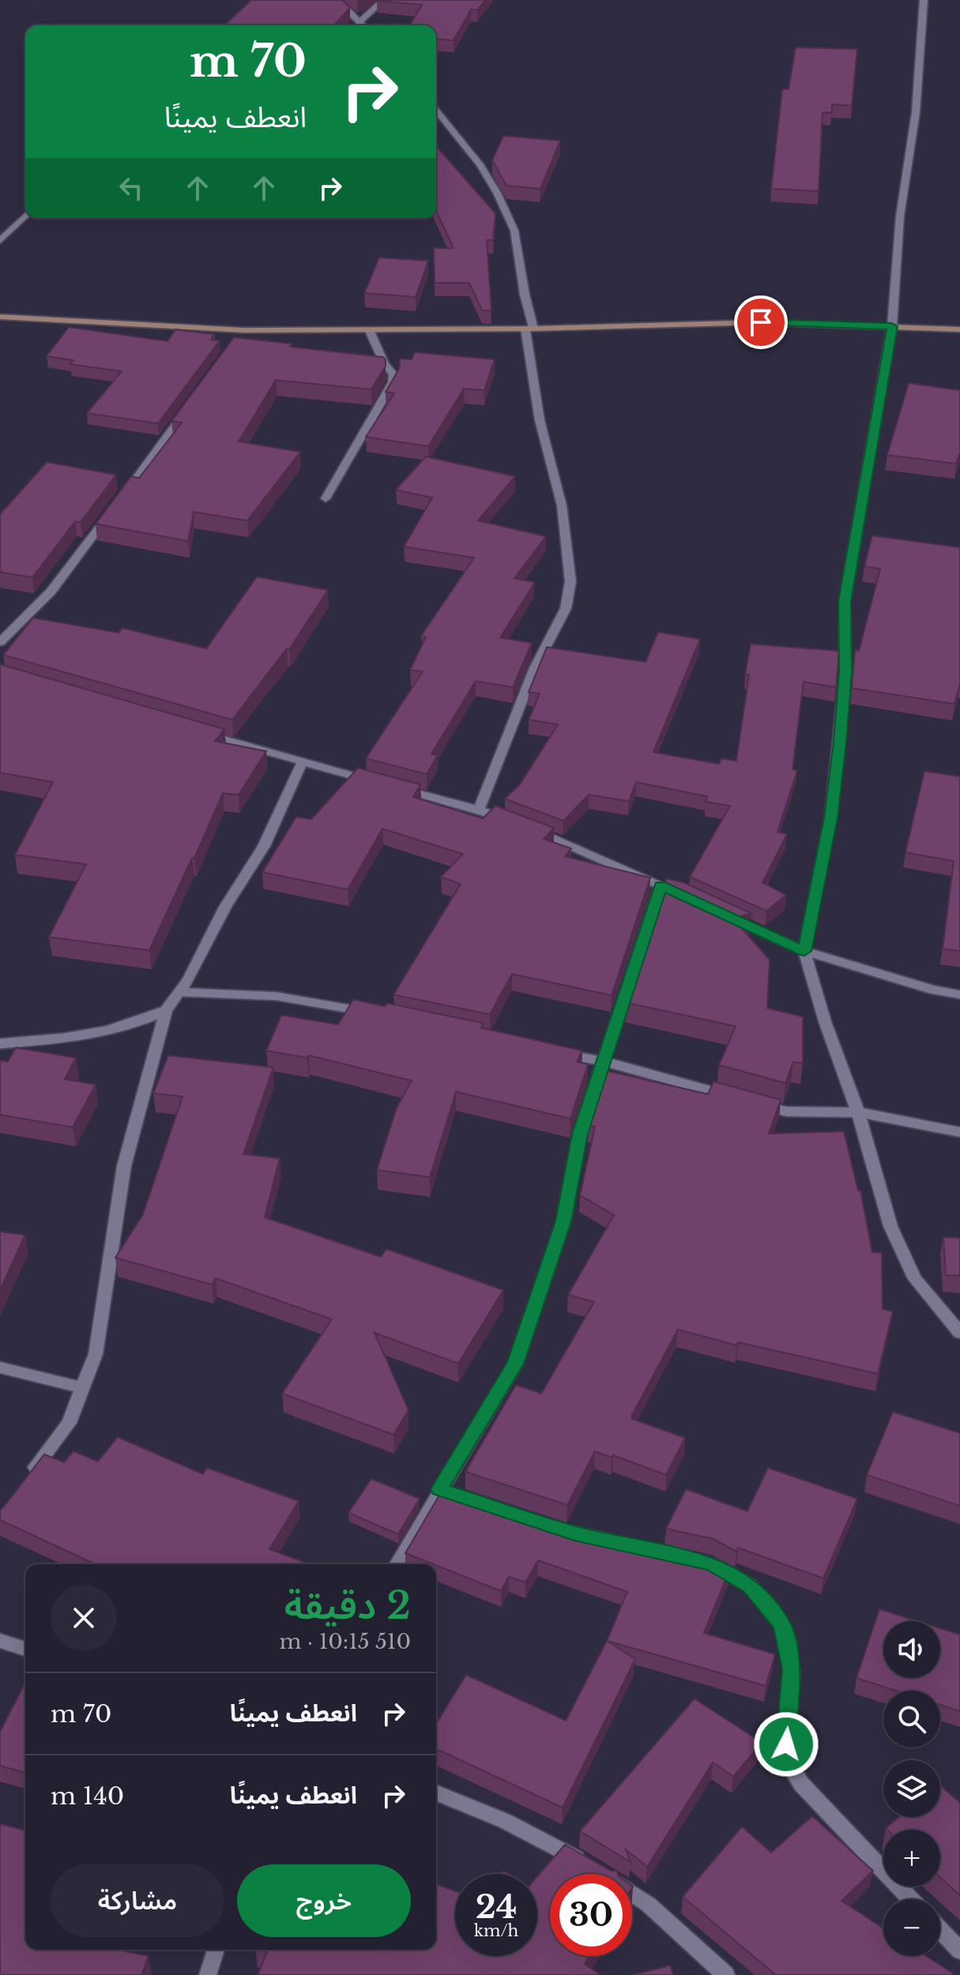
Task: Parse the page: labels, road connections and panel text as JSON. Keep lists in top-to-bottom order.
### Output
{
  "page": {
    "turn": ["70 m", "انعطف يمينًا"],
    "heading": ["2 دقيقة", "510 m · 10:15"],
    "map_buttons": ["+", "−"],
    "list": [
      {
        "name": "انعطف يمينًا",
        "value": "70 m"
      },
      {
        "name": "انعطف يمينًا",
        "value": "140 m"
      }
    ],
    "buttons": ["خروج", "مشاركة"],
    "speed": "24 km/h",
    "limit": "30"
  }
}
